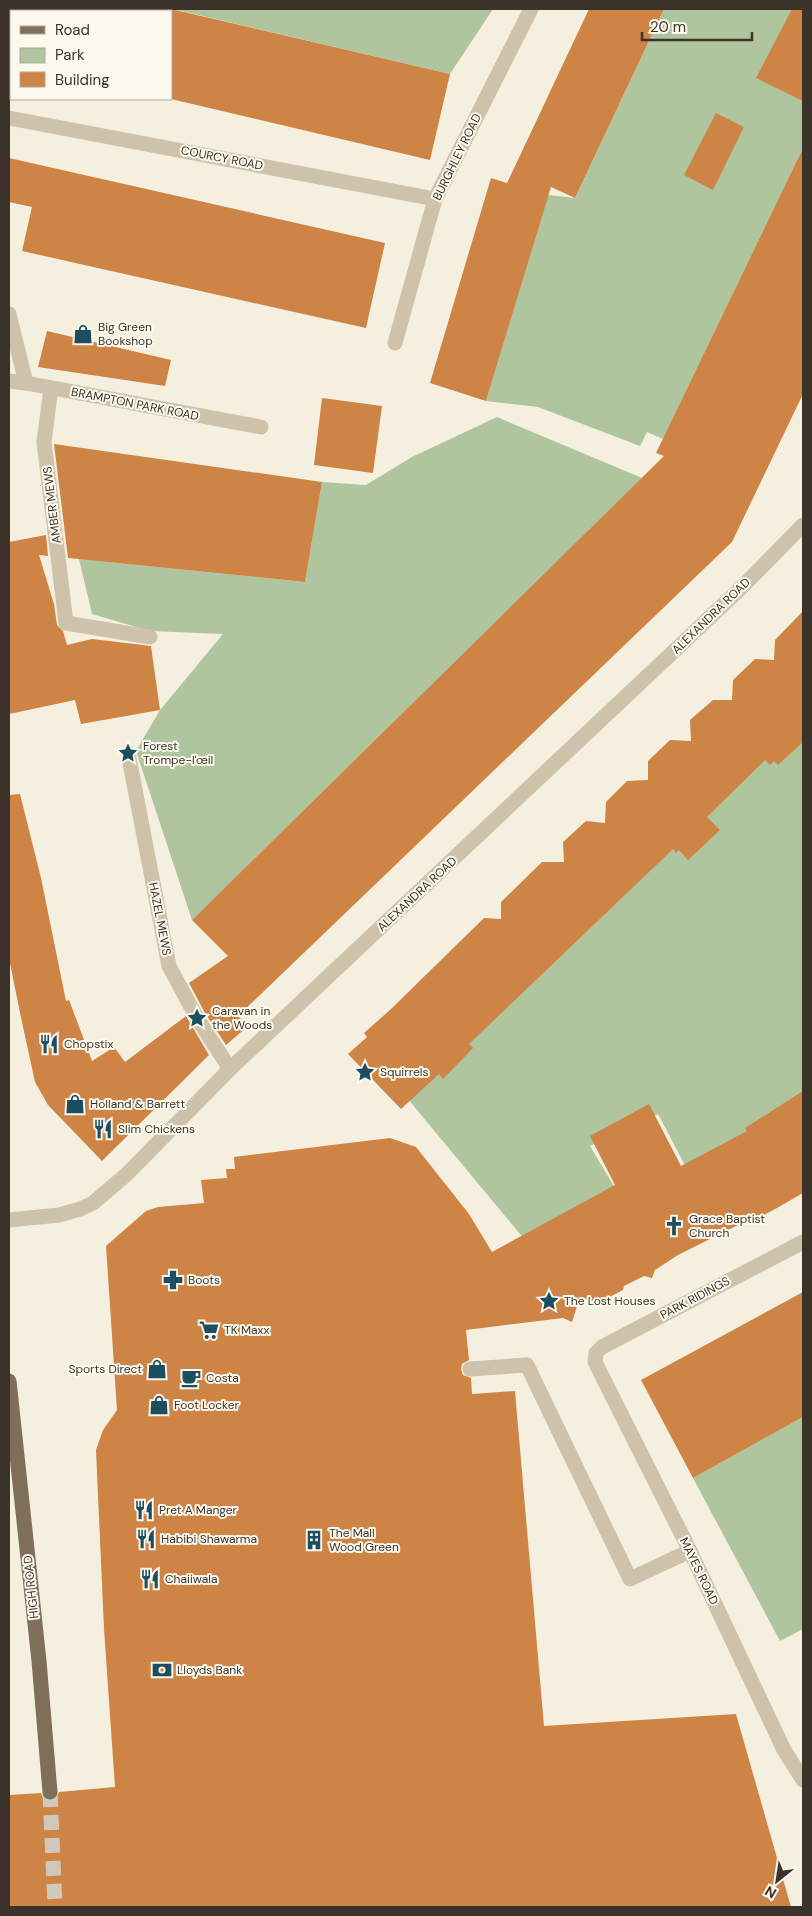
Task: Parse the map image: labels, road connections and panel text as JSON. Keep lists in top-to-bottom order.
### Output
{
  "streets": {
    "main road": ["HIGH ROAD"],
    "street": [
      "BURGHLEY ROAD",
      "COURCY ROAD",
      "BRAMPTON PARK ROAD",
      "AMBER MEWS",
      "ALEXANDRA ROAD",
      "HAZEL MEWS",
      "PARK RIDINGS",
      "MAYES ROAD"
    ]
  },
  "crossings": [
    ["BURGHLEY ROAD", "COURCY ROAD"],
    ["BRAMPTON PARK ROAD", "AMBER MEWS"],
    ["ALEXANDRA ROAD", "HAZEL MEWS"],
    ["PARK RIDINGS", "MAYES ROAD"]
  ],
  "places": {
    "shop": [
      "Big Green Bookshop",
      "Holland & Barrett",
      "Sports Direct",
      "Foot Locker"
    ],
    "place": [
      "Forest Trompe-l'œil",
      "Caravan in the Woods",
      "Squirrels",
      "The Lost Houses"
    ],
    "restaurant": [
      "Chopstix",
      "Slim Chickens",
      "Pret A Manger",
      "Habibi Shawarma",
      "Chaiiwala"
    ],
    "church": ["Grace Baptist Church"],
    "pharmacy": ["Boots"],
    "supermarket": ["TK Maxx"],
    "cafe": ["Costa"],
    "building": ["The Mall Wood Green"],
    "bank": ["Lloyds Bank"]
  },
  "legend": ["Road", "Park", "Building"],
  "scale_bar": "20 m",
  "north": "bottom left"
}
